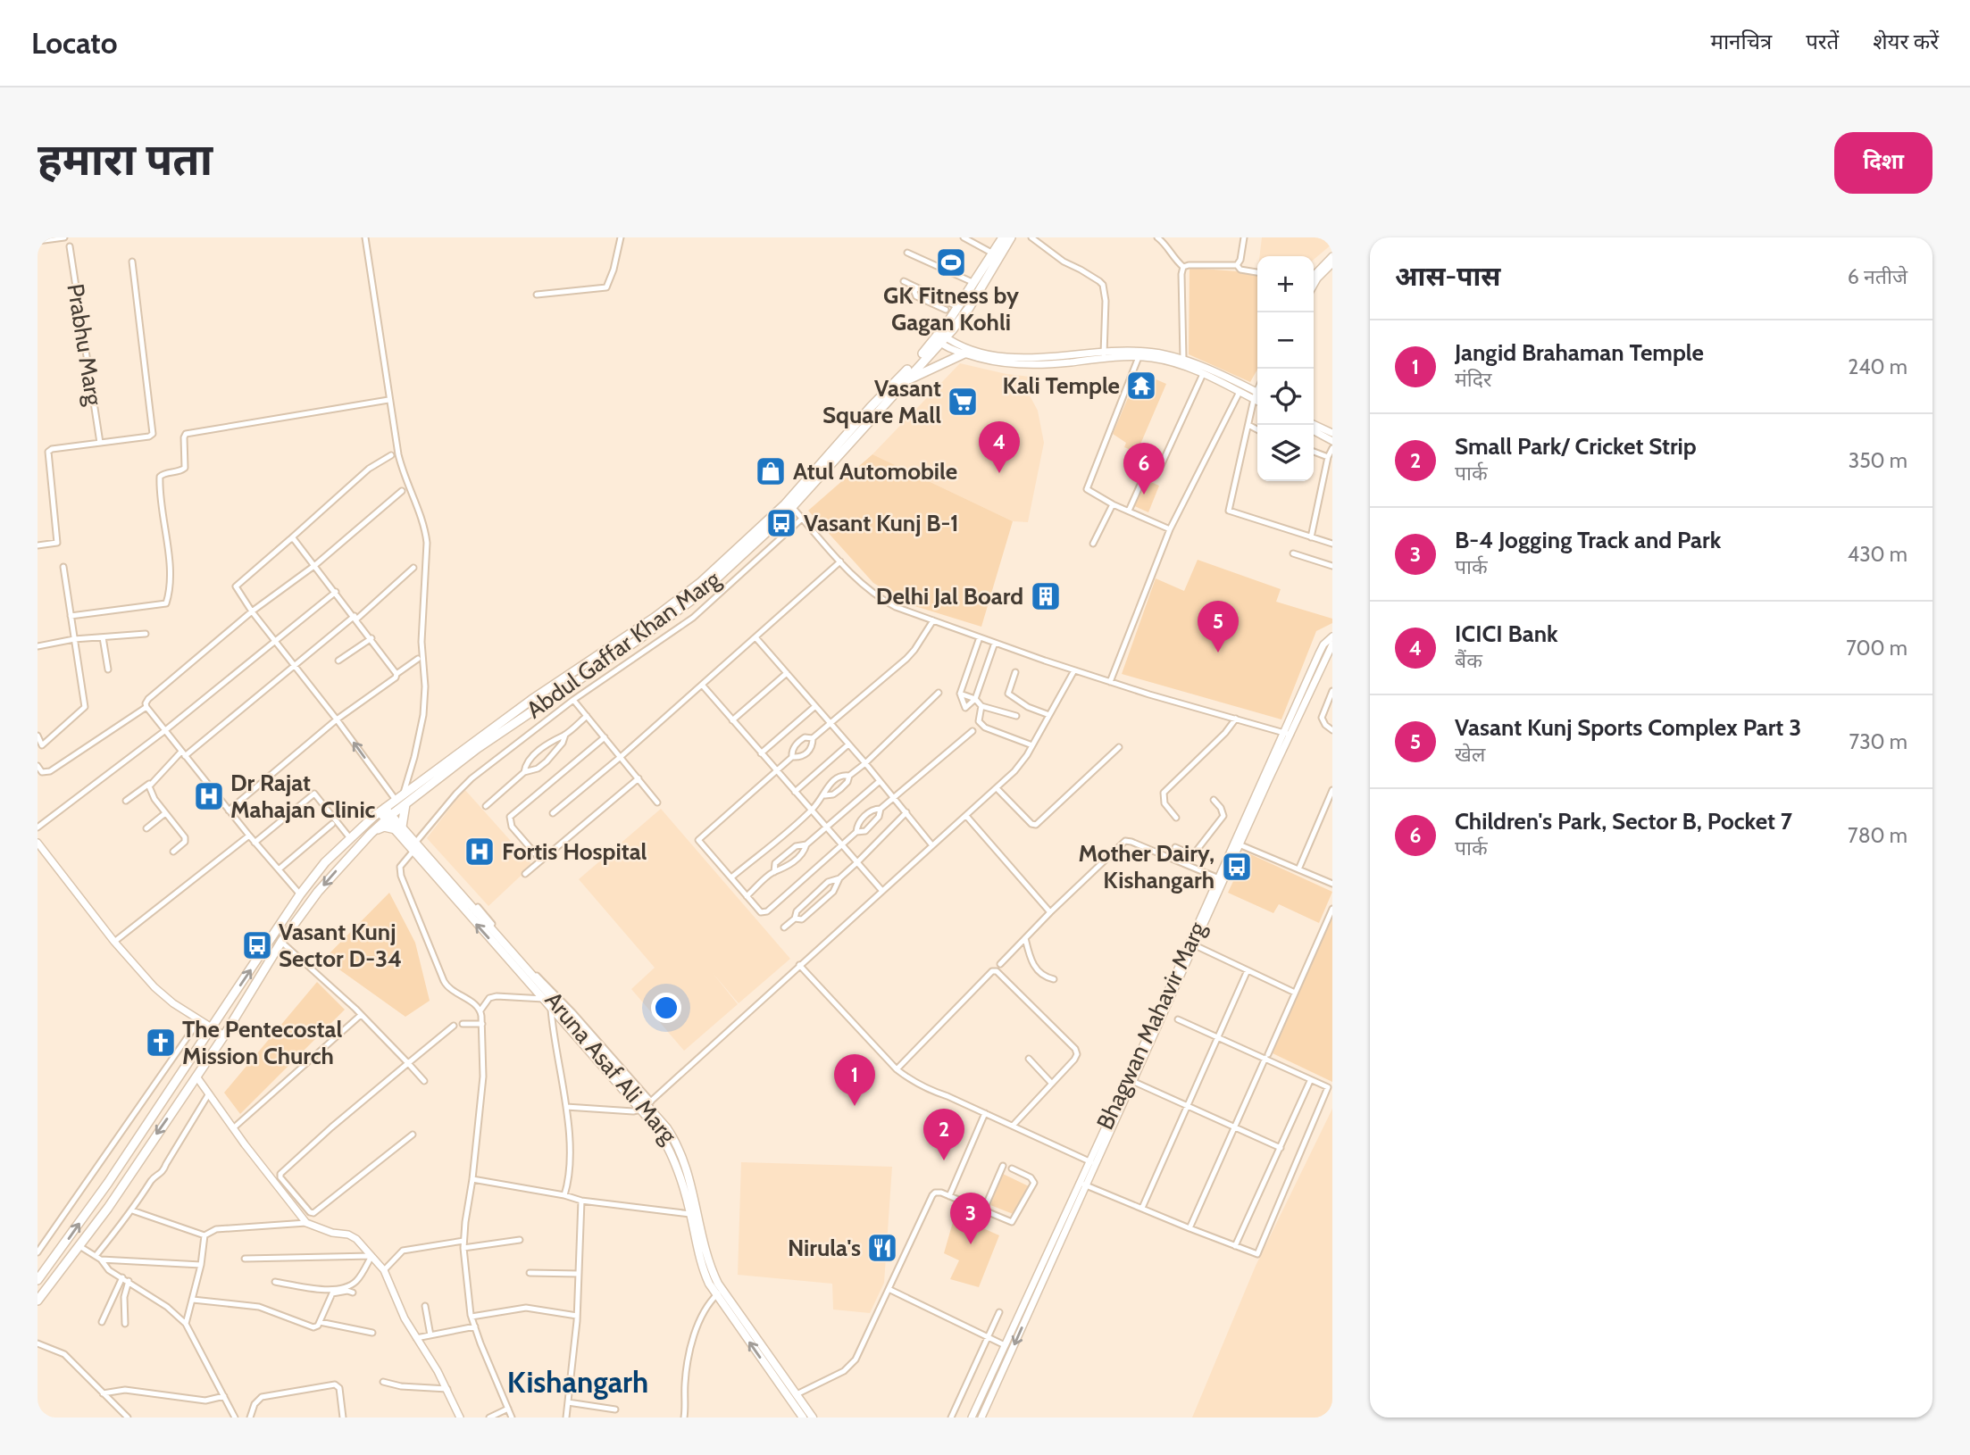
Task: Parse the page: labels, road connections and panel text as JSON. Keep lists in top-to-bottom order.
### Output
{
  "streets": {
    "main road": ["Abdul Gaffar Khan Marg", "Aruna Asaf Ali Marg"],
    "street": ["Prabhu Marg", "Bhagwan Mahavir Marg"]
  },
  "districts": ["Kishangarh"],
  "places": {
    "sports": ["GK Fitness by Gagan Kohli"],
    "temple": ["Kali Temple"],
    "supermarket": ["Vasant Square Mall"],
    "shop": ["Atul Automobile"],
    "bus stop": ["Vasant Kunj B-1", "Mother Dairy, Kishangarh", "Vasant Kunj Sector D-34"],
    "building": ["Delhi Jal Board"],
    "hospital": ["Dr Rajat Mahajan Clinic", "Fortis Hospital"],
    "church": ["The Pentecostal Mission Church"],
    "restaurant": ["Nirula's"]
  },
  "page": {
    "header": "Locato",
    "nav": ["मानचित्र", "परतें", "शेयर करें"],
    "buttons": "दिशा",
    "title": "हमारा पता",
    "heading": ["आस-पास", "6 नतीजे"],
    "map_buttons": ["+", "−"],
    "list": [
      {
        "mark": "1",
        "name": "Jangid Brahaman Temple",
        "note": "मंदिर",
        "value": "240 m"
      },
      {
        "mark": "2",
        "name": "Small Park/ Cricket Strip",
        "note": "पार्क",
        "value": "350 m"
      },
      {
        "mark": "3",
        "name": "B-4 Jogging Track and Park",
        "note": "पार्क",
        "value": "430 m"
      },
      {
        "mark": "4",
        "name": "ICICI Bank",
        "note": "बैंक",
        "value": "700 m"
      },
      {
        "mark": "5",
        "name": "Vasant Kunj Sports Complex Part 3",
        "note": "खेल",
        "value": "730 m"
      },
      {
        "mark": "6",
        "name": "Children's Park, Sector B, Pocket 7",
        "note": "पार्क",
        "value": "780 m"
      }
    ],
    "pins": [
      "4",
      "6",
      "5",
      "1",
      "2",
      "3"
    ]
  }
}
